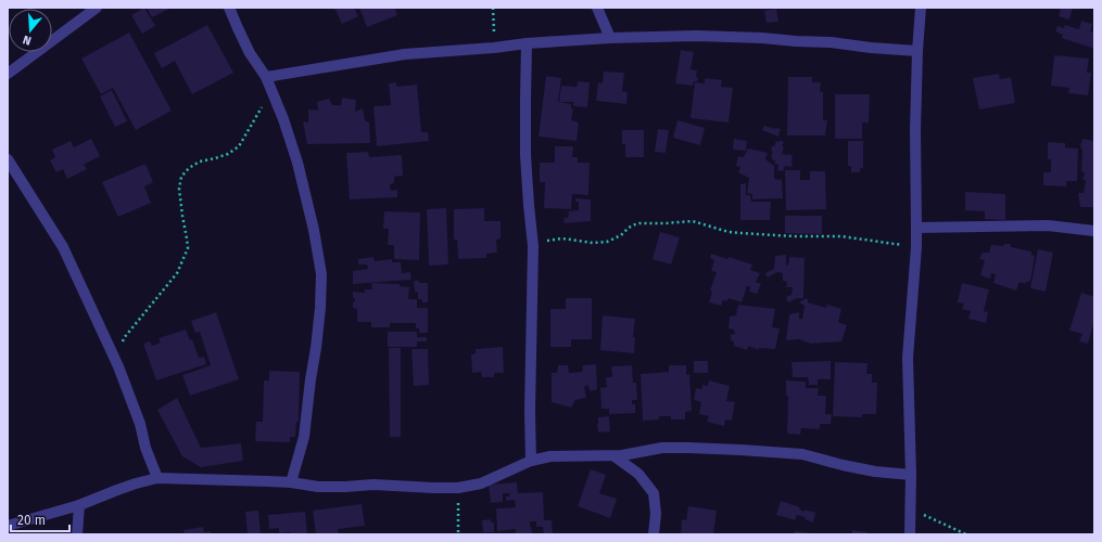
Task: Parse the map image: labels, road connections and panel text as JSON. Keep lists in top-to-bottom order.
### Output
{
  "scale_bar": "20 m",
  "north": "bottom"
}
